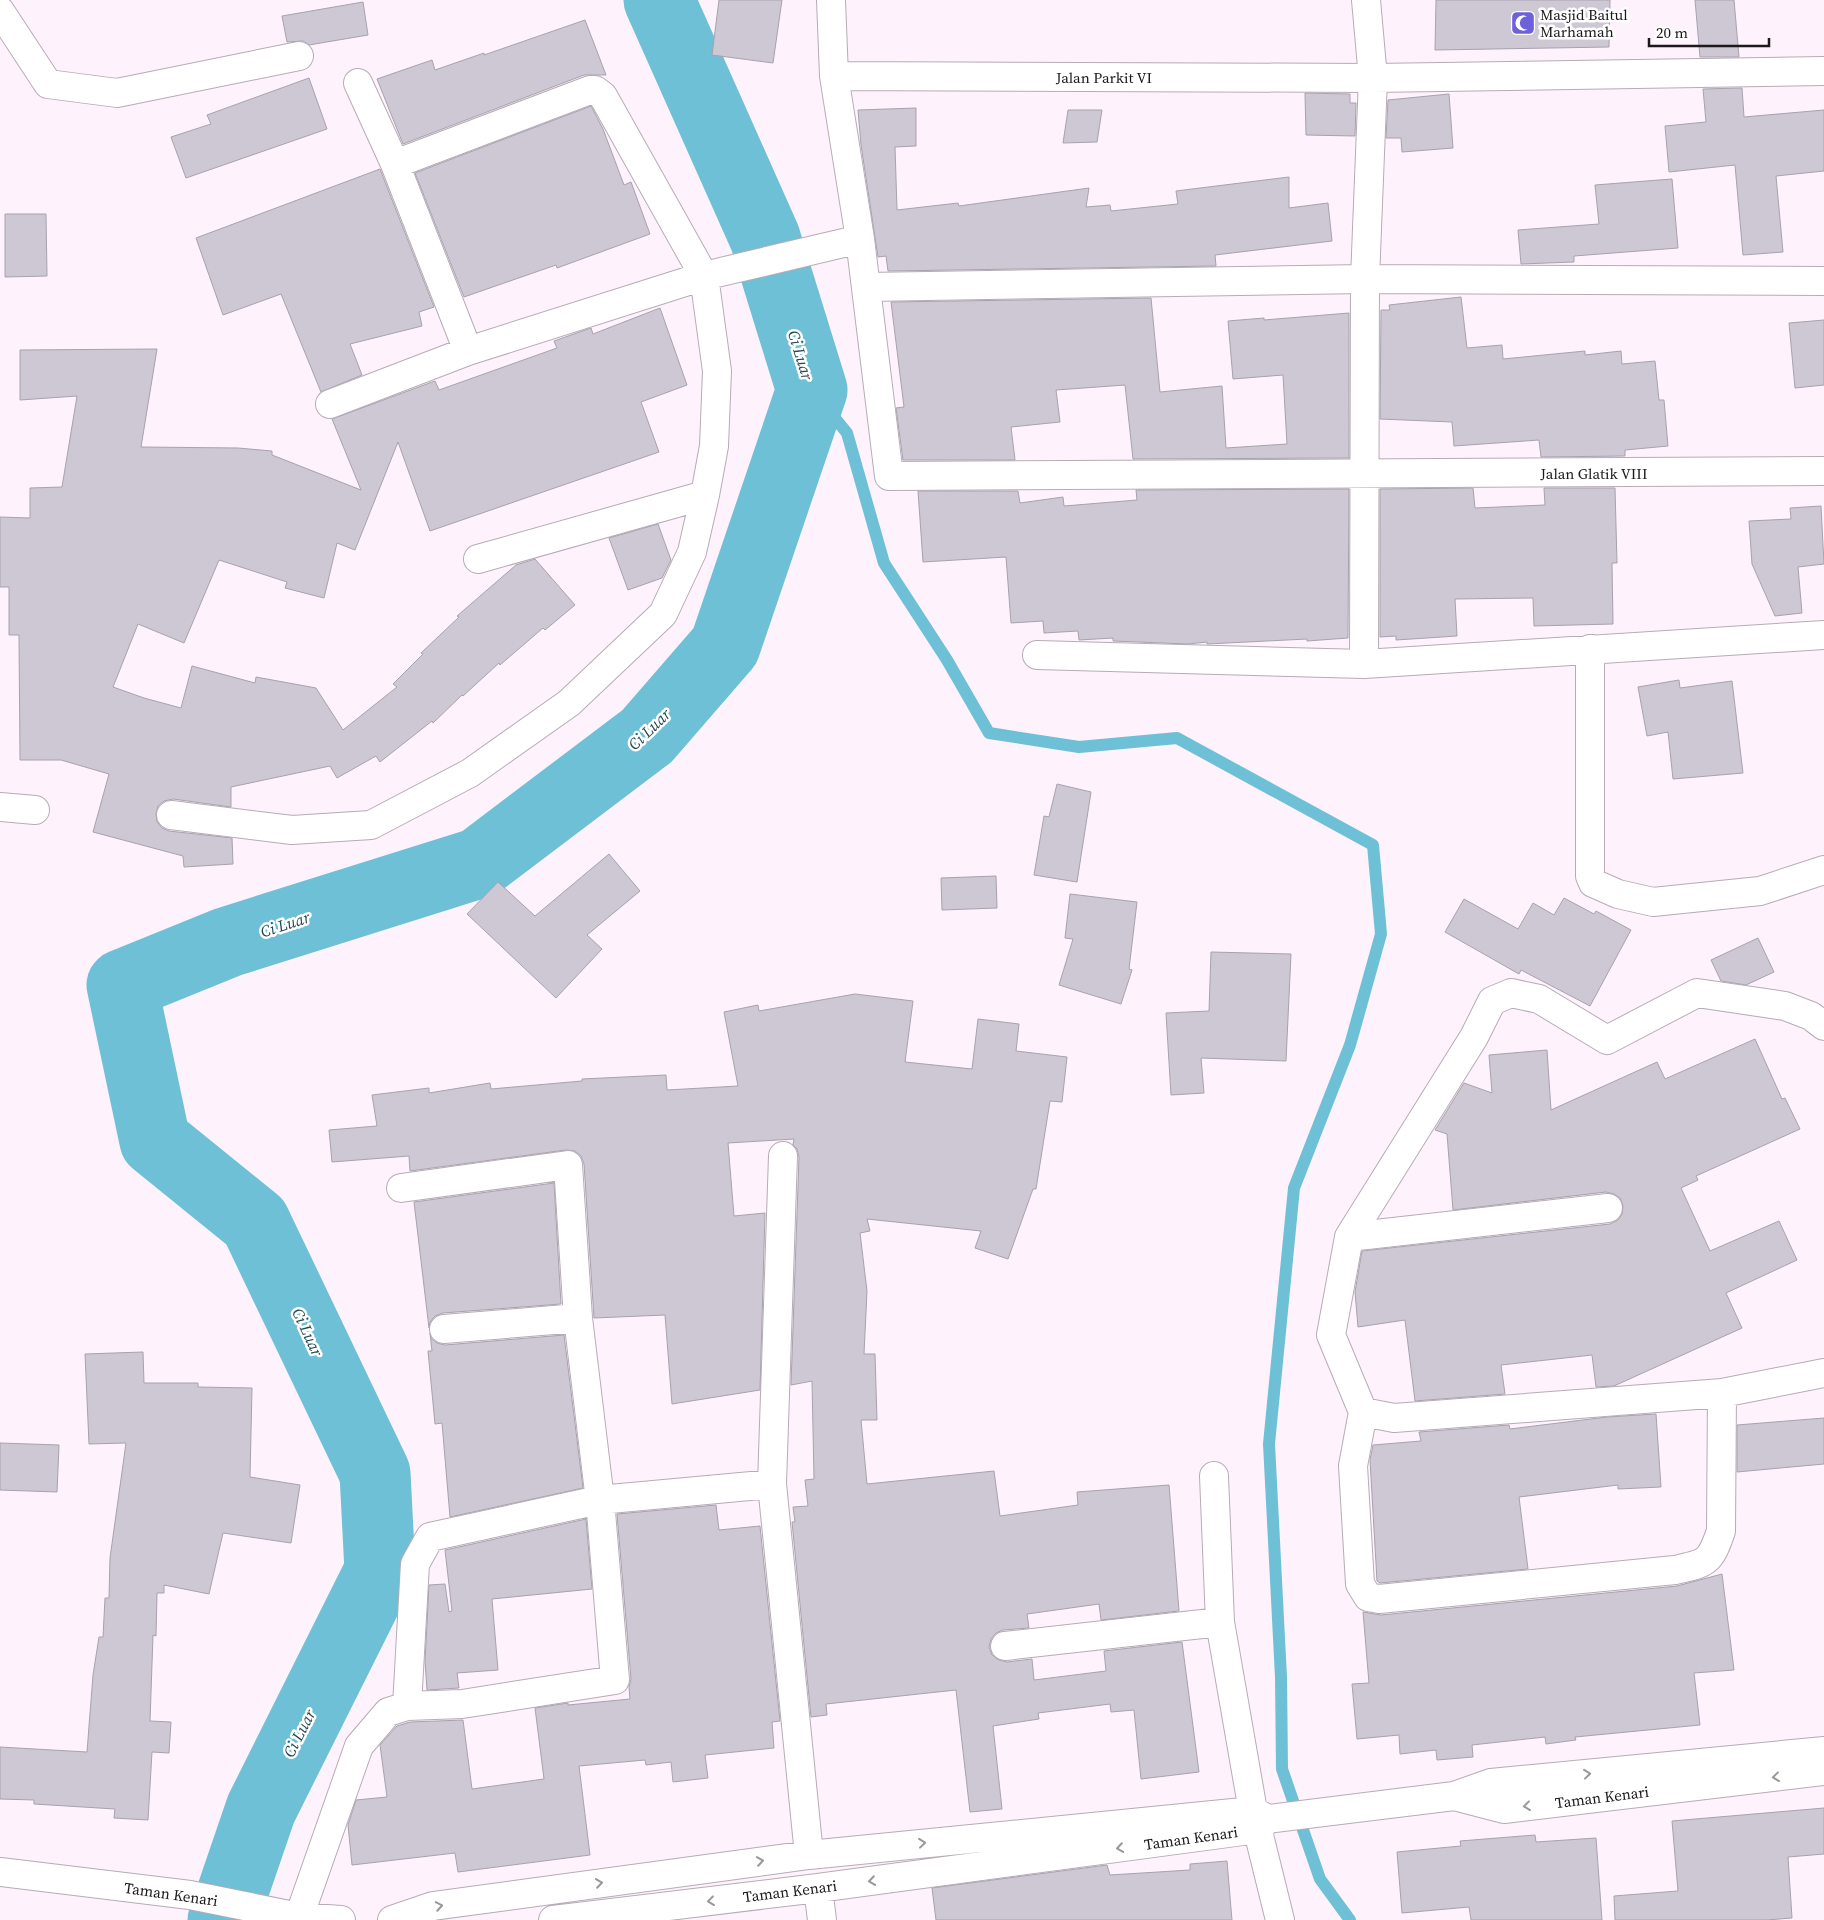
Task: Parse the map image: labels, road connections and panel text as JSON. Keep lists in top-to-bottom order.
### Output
{
  "streets": {
    "street": ["Jalan Parkit VI", "Jalan Glatik VIII", "Taman Kenari"]
  },
  "water": ["Ci Luar"],
  "places": {
    "mosque": ["Masjid Baitul Marhamah"]
  },
  "scale_bar": "20 m"
}
